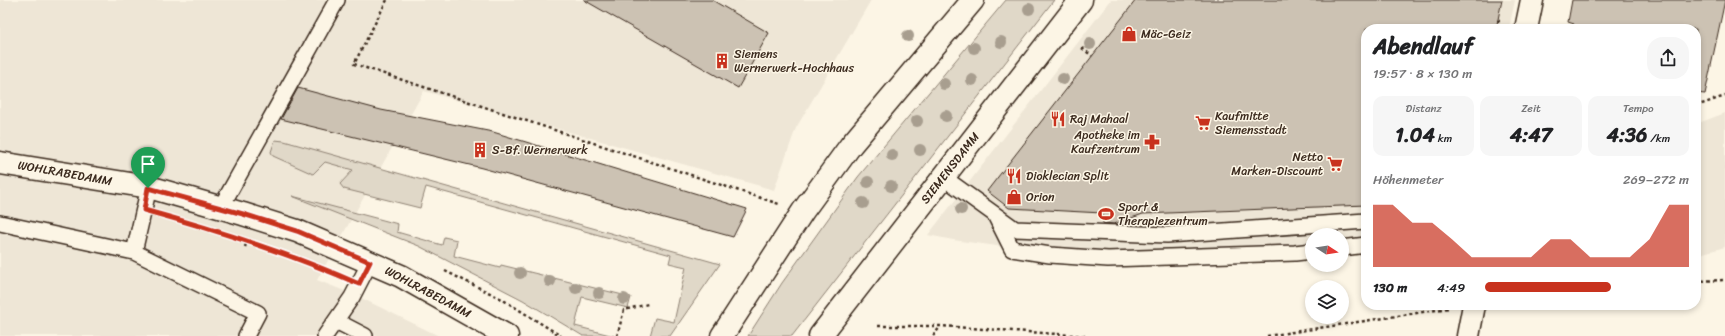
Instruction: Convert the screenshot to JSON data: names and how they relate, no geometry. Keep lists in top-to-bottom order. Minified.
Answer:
{"streets":{"main road":["SIEMENSDAMM","WOHLRABEDAMM"]},"places":{"shop":["Mäc-Geiz","Orion"],"building":["Siemens Wernerwerk-Hochhaus","S-Bf. Wernerwerk"],"restaurant":["Raj Mahaal","Dioklecian Split"],"supermarket":["Kaufmitte Siemensstadt","Netto Marken-Discount"],"pharmacy":["Apotheke im Kaufzentrum"],"sports":["Sport & Therapiezentrum"]},"north":"right","page":{"heading":["Abendlauf","19:57 · 8 × 130 m"],"stats":[["Distanz","1.04 km"],["Zeit","4:47"],["Tempo","4:36 /km"]],"chart":["Höhenmeter","269–272 m"],"list":[{"name":"130 m","note":"4:49"}]}}
